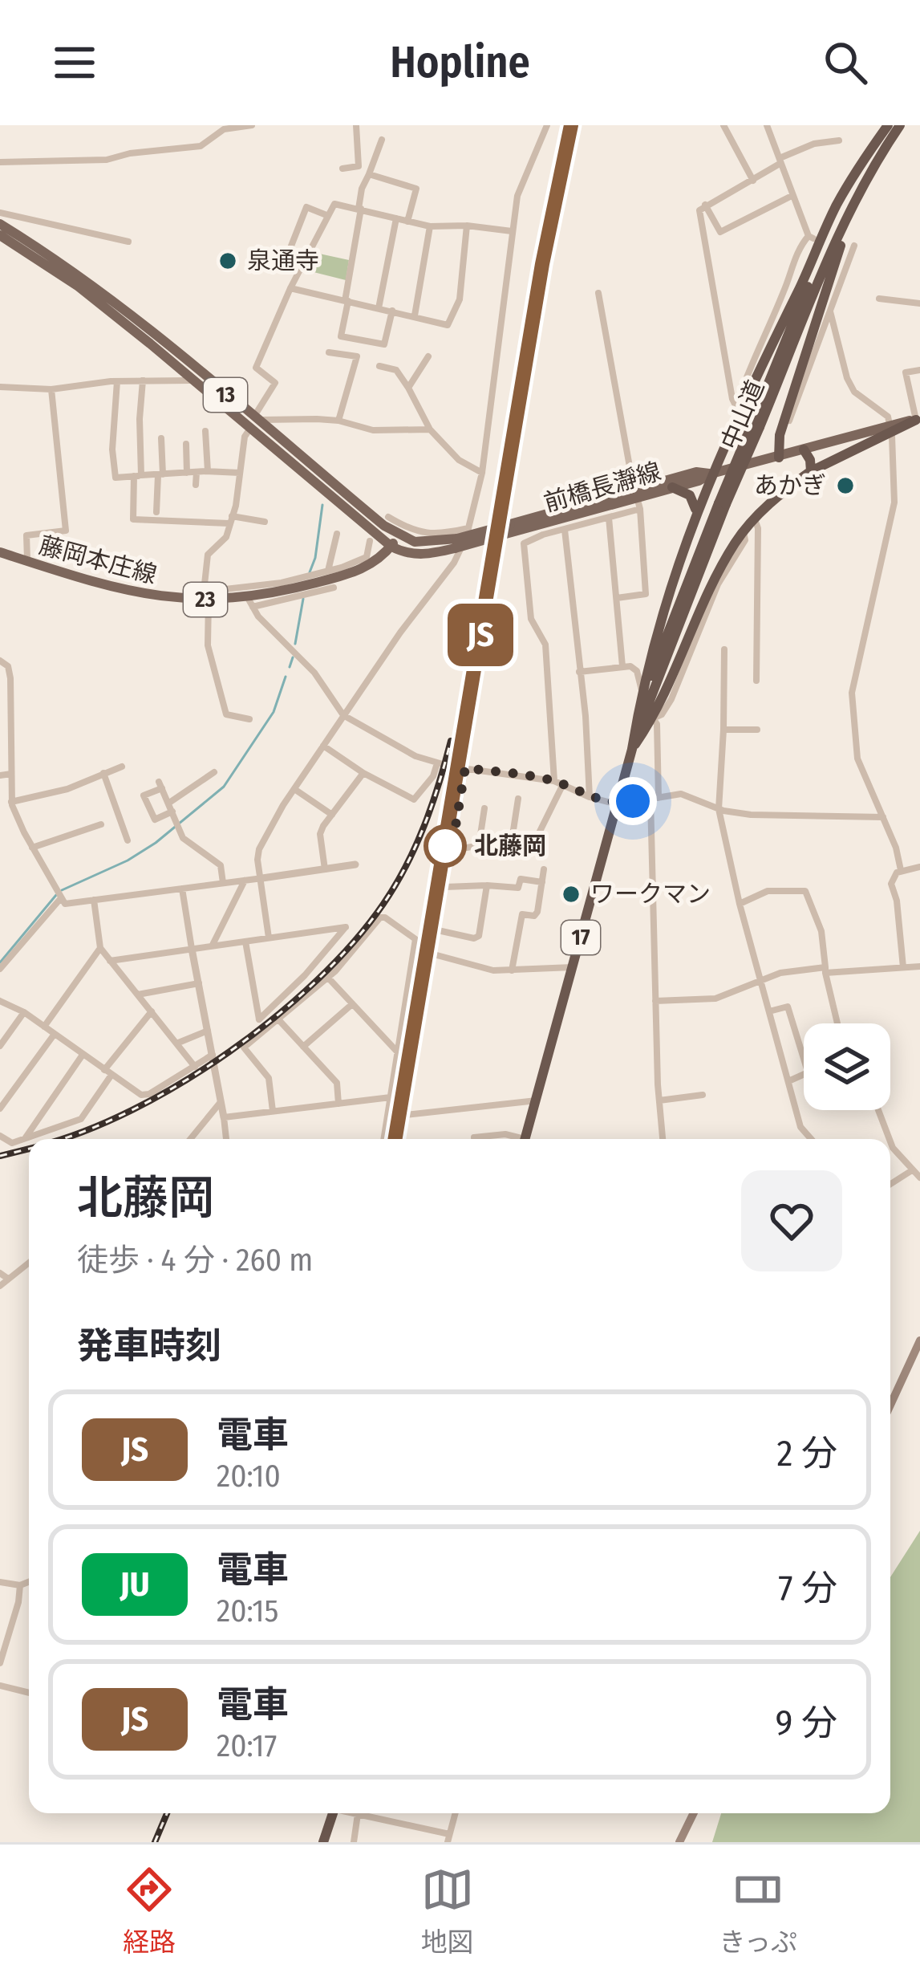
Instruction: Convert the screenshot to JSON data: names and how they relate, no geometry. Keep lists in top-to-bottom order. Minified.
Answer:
{"streets":{"highway":["中山道","17"],"main road":["13","前橋長瀞線","藤岡本庄線","23"]},"crossings":[["13","前橋長瀞線"],["13","藤岡本庄線"],["中山道","17"],["前橋長瀞線","藤岡本庄線"],["前橋長瀞線","17"]],"places":["泉通寺","あかぎ","北藤岡","ワークマン"],"page":{"header":"Hopline","on_map":"JS","heading":[["北藤岡","徒歩 · 4 分 · 260 m"],"発車時刻"],"list":[{"mark":"JS","name":"電車","note":"20:10","value":"2 分"},{"mark":"JU","name":"電車","note":"20:15","value":"7 分"},{"mark":"JS","name":"電車","note":"20:17","value":"9 分"}],"tabs":["経路","地図","きっぷ"]}}
